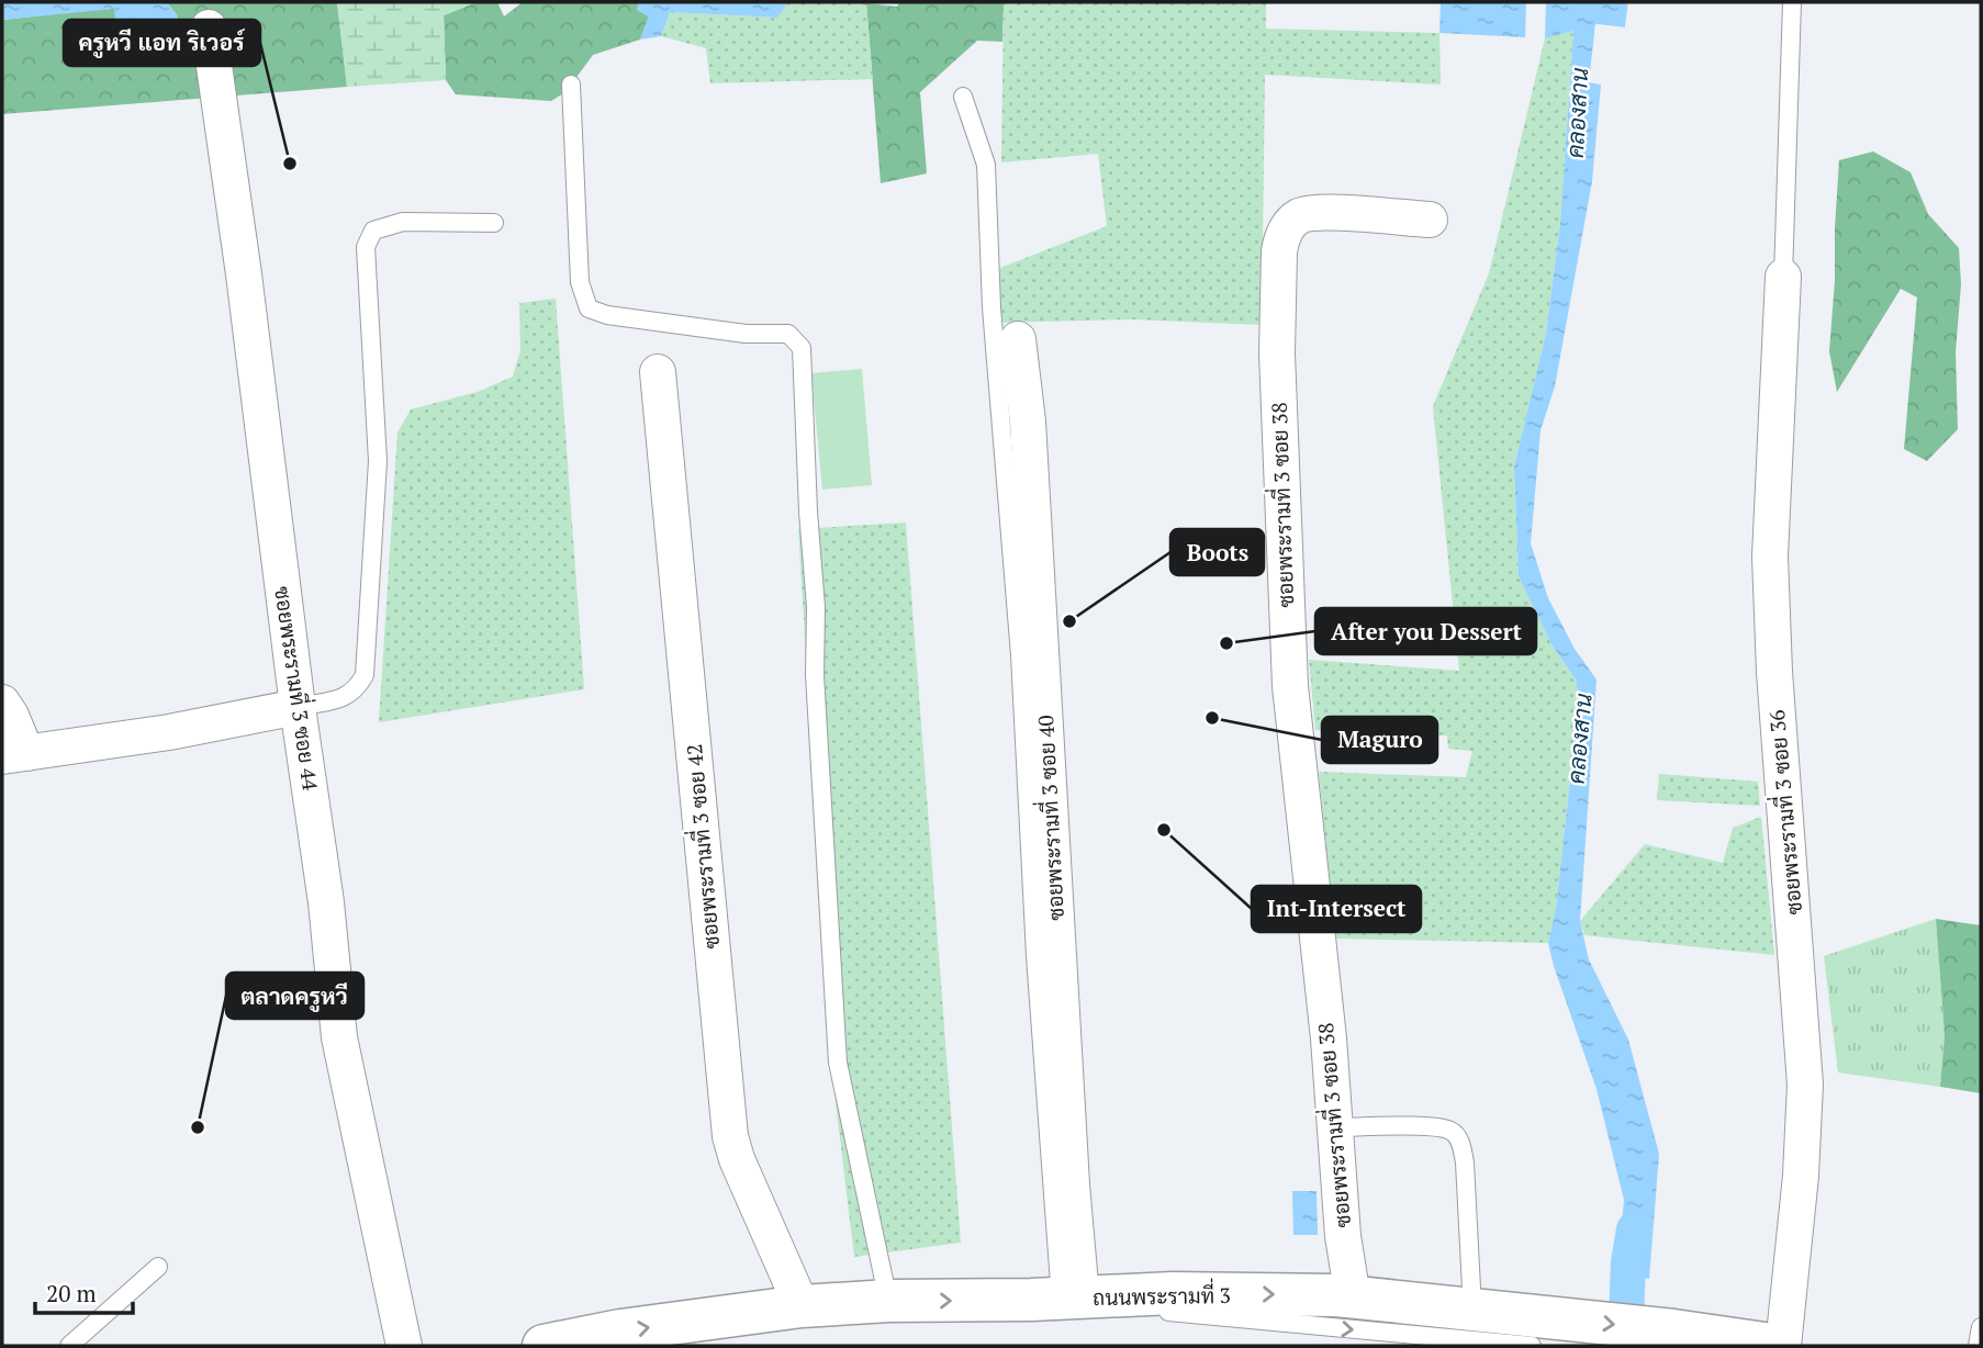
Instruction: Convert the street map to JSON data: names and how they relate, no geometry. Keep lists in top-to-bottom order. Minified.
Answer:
{"streets":{"main road":["ถนนพระรามที่ 3"],"street":["ซอยพระรามที่ 3 ซอย 38","ซอยพระรามที่ 3 ซอย 44","ซอยพระรามที่ 3 ซอย 36","ซอยพระรามที่ 3 ซอย 40","ซอยพระรามที่ 3 ซอย 42"]},"crossings":[["ซอยพระรามที่ 3 ซอย 38","ถนนพระรามที่ 3"],["ซอยพระรามที่ 3 ซอย 36","ถนนพระรามที่ 3"],["ซอยพระรามที่ 3 ซอย 40","ถนนพระรามที่ 3"],["ซอยพระรามที่ 3 ซอย 42","ถนนพระรามที่ 3"]],"one_way":["ถนนพระรามที่ 3"],"water":["คลองสาน"],"places":["ครูหวี แอท ริเวอร์","Boots","After you Dessert","Maguro","Int-Intersect","ตลาดครูหวี"],"scale_bar":"20 m"}
